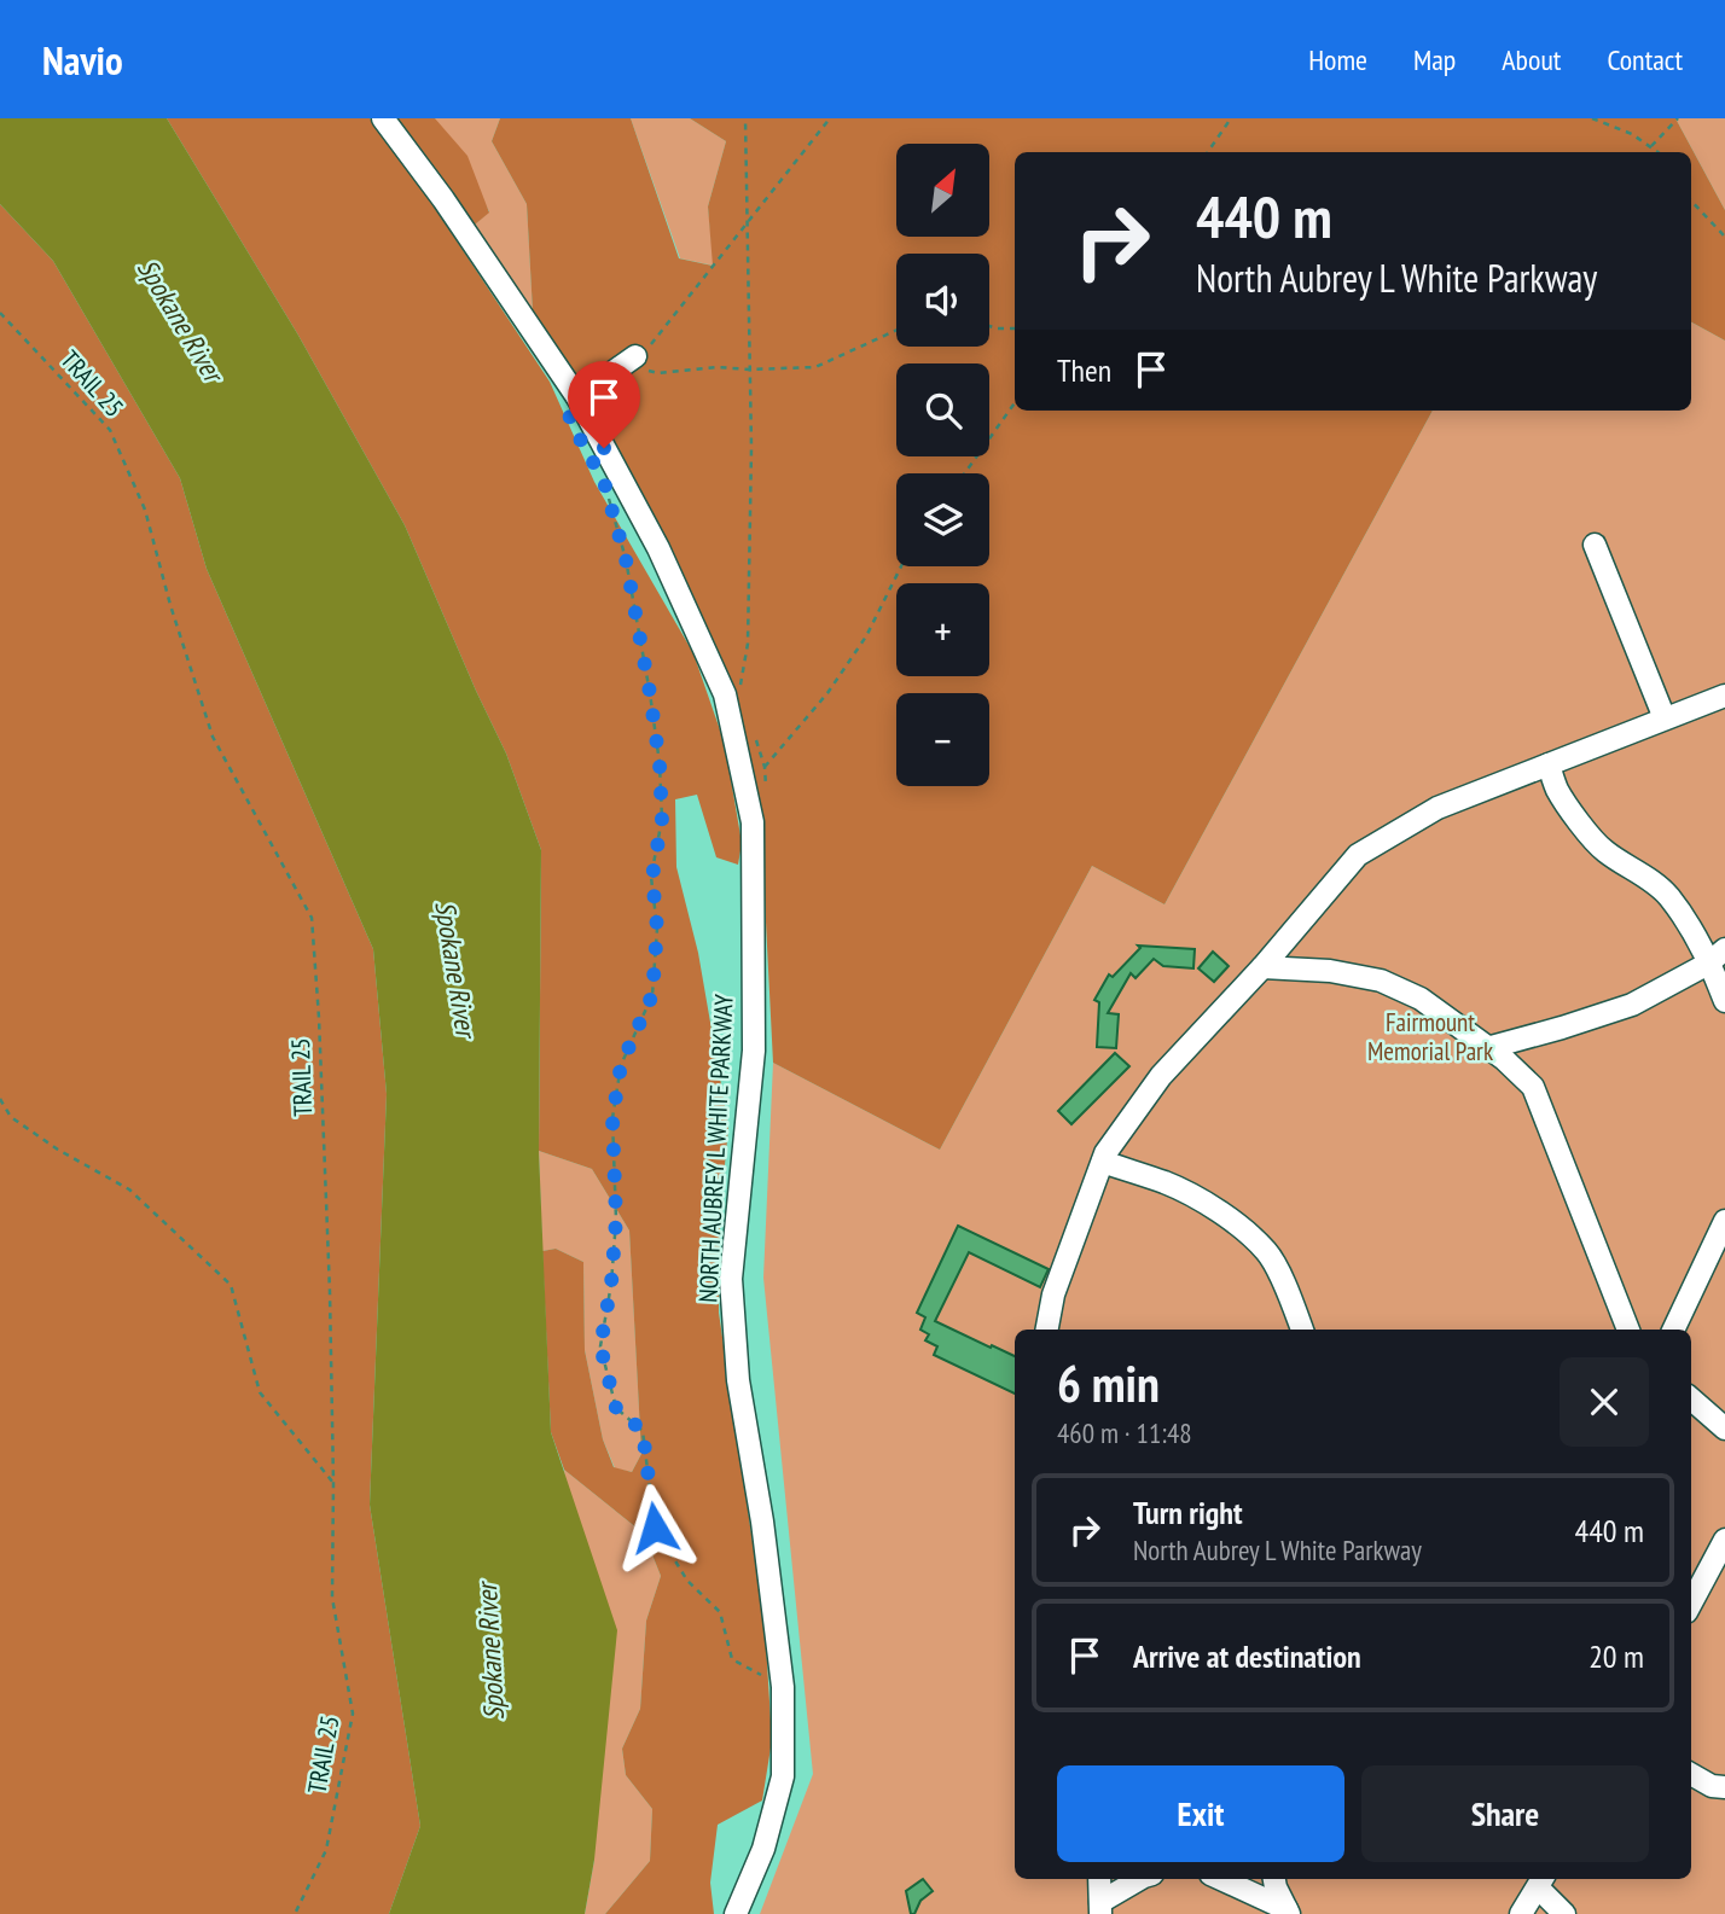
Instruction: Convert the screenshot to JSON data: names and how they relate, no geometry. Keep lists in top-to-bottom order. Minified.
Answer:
{"streets":{"street":["NORTH AUBREY L WHITE PARKWAY"],"path":["TRAIL 25"]},"water":["Spokane River"],"parks":["Fairmount Memorial Park"],"north":"top right","page":{"header":"Navio","nav":["Home","Map","About","Contact"],"map_buttons":["+","−"],"turn":["440 m","North Aubrey L White Parkway"],"then":"Then","heading":["6 min","460 m · 11:48"],"list":[{"name":"Turn right","note":"North Aubrey L White Parkway","value":"440 m"},{"name":"Arrive at destination","value":"20 m"}],"buttons":["Exit","Share"]}}
